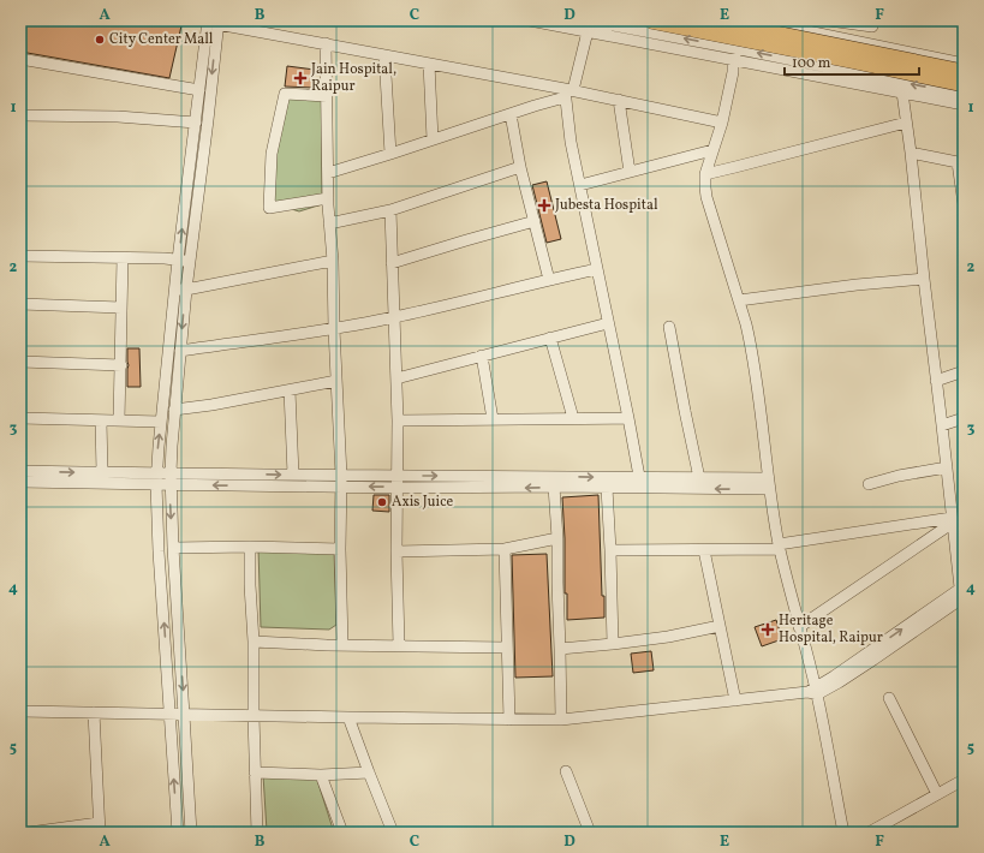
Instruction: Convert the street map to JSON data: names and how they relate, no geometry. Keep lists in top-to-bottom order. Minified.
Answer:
{"places":{"other":["City Center Mall","Axis Juice"],"health":["Jain Hospital, Raipur","Jubesta Hospital","Heritage Hospital, Raipur"]},"scale_bar":"100 m","grid":{"columns":["A","B","C","D","E","F"],"rows":["1","2","3","4","5"]}}
